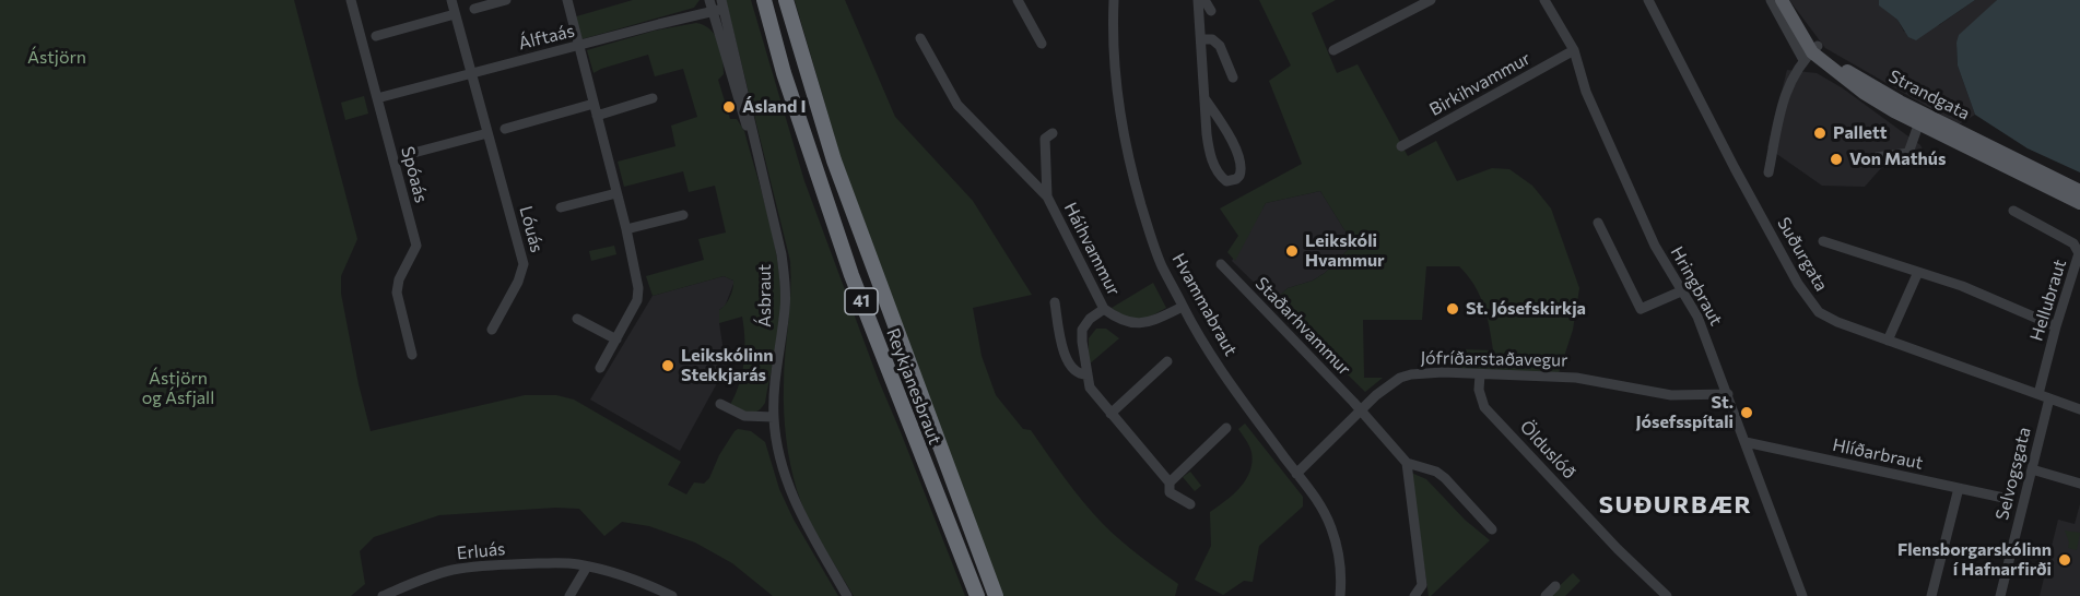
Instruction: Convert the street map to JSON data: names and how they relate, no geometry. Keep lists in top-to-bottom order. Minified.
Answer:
{"streets":{"highway":["41","Reykjanesbraut"],"main road":["Strandgata"],"street":["Álftaás","Birkihvammur","Spóaás","Lóuás","Háihvammur","Suðurgata","Hringbraut","Ásbraut","Hellubraut","Hvammabraut","Staðarhvammur","Jófríðarstaðavegur","Ölduslóð","Hlíðarbraut","Selvogsgata","Erluás"]},"crossings":[["Álftaás","Spóaás"],["Álftaás","Lóuás"],["Álftaás","Ásbraut"],["Birkihvammur","Hringbraut"],["Háihvammur","Hvammabraut"],["Suðurgata","Hellubraut"],["Suðurgata","Selvogsgata"],["Hringbraut","Jófríðarstaðavegur"],["Hringbraut","Hlíðarbraut"],["Hellubraut","Selvogsgata"],["Hvammabraut","Jófríðarstaðavegur"],["Staðarhvammur","Jófríðarstaðavegur"],["Jófríðarstaðavegur","Ölduslóð"]],"districts":["SUÐURBÆR"],"parks":["Ástjörn","Ástjörn og Ásfjall"],"places":["Ásland I","Pallett","Von Mathús","Leikskóli Hvammur","St. Jósefskirkja","Leikskólinn Stekkjarás","St. Jósefsspítali","Flensborgarskólinn í Hafnarfirði"]}
